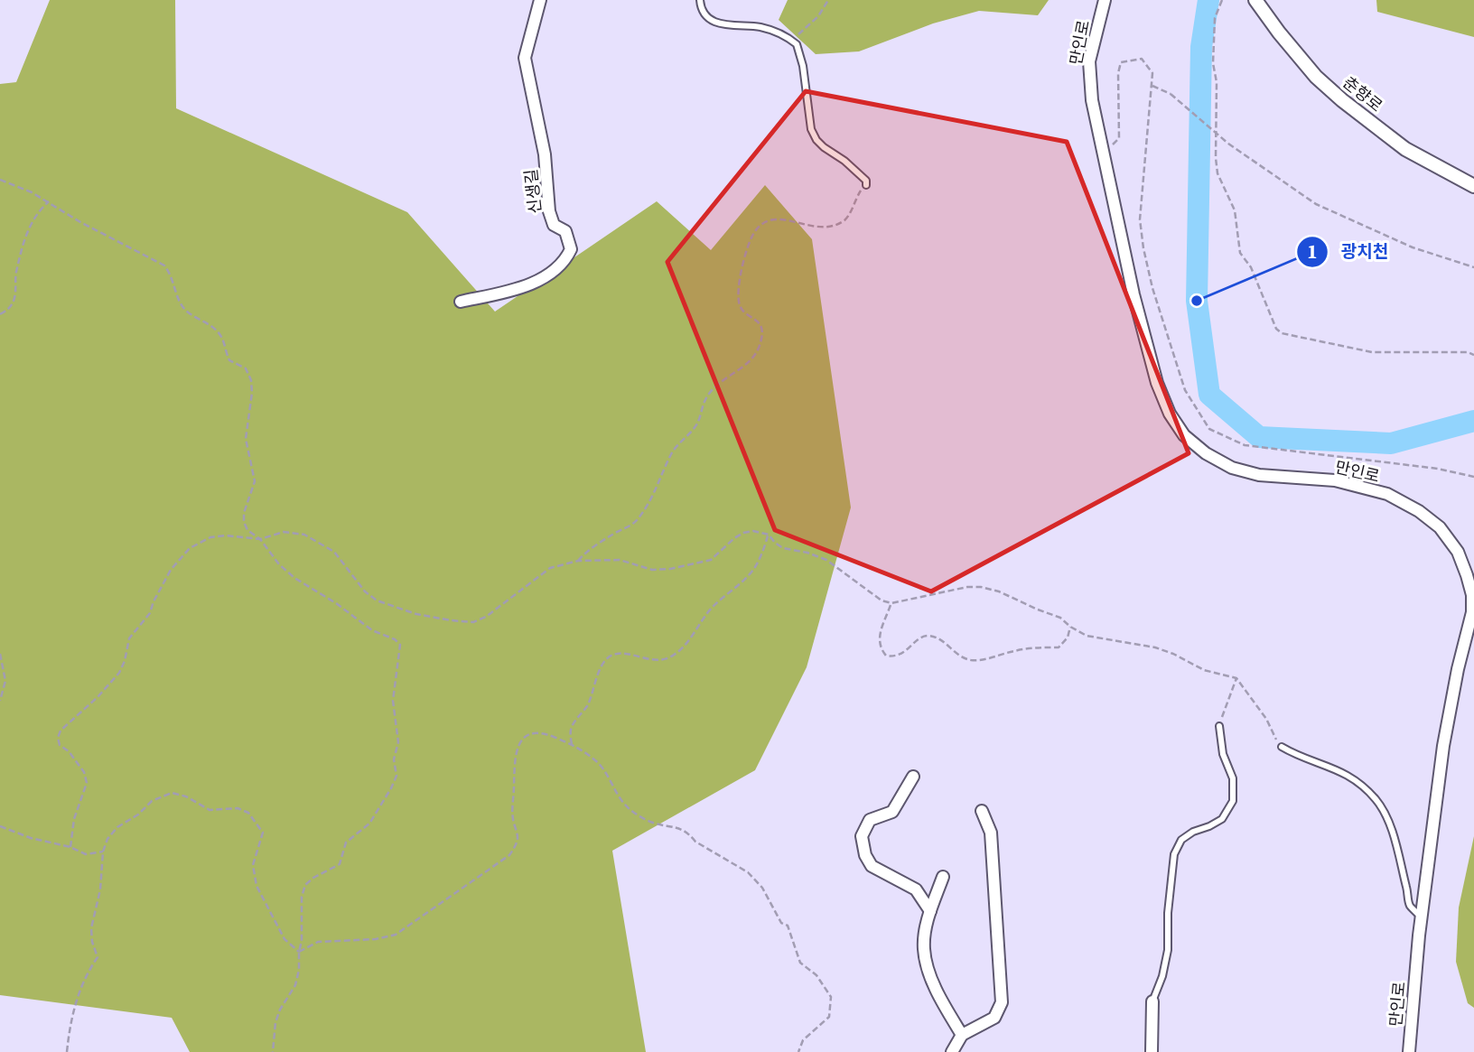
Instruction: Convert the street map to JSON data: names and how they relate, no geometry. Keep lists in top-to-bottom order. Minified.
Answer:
{"streets":{"street":["만인로","춘향로","신생길"]},"places":["광치천"]}
